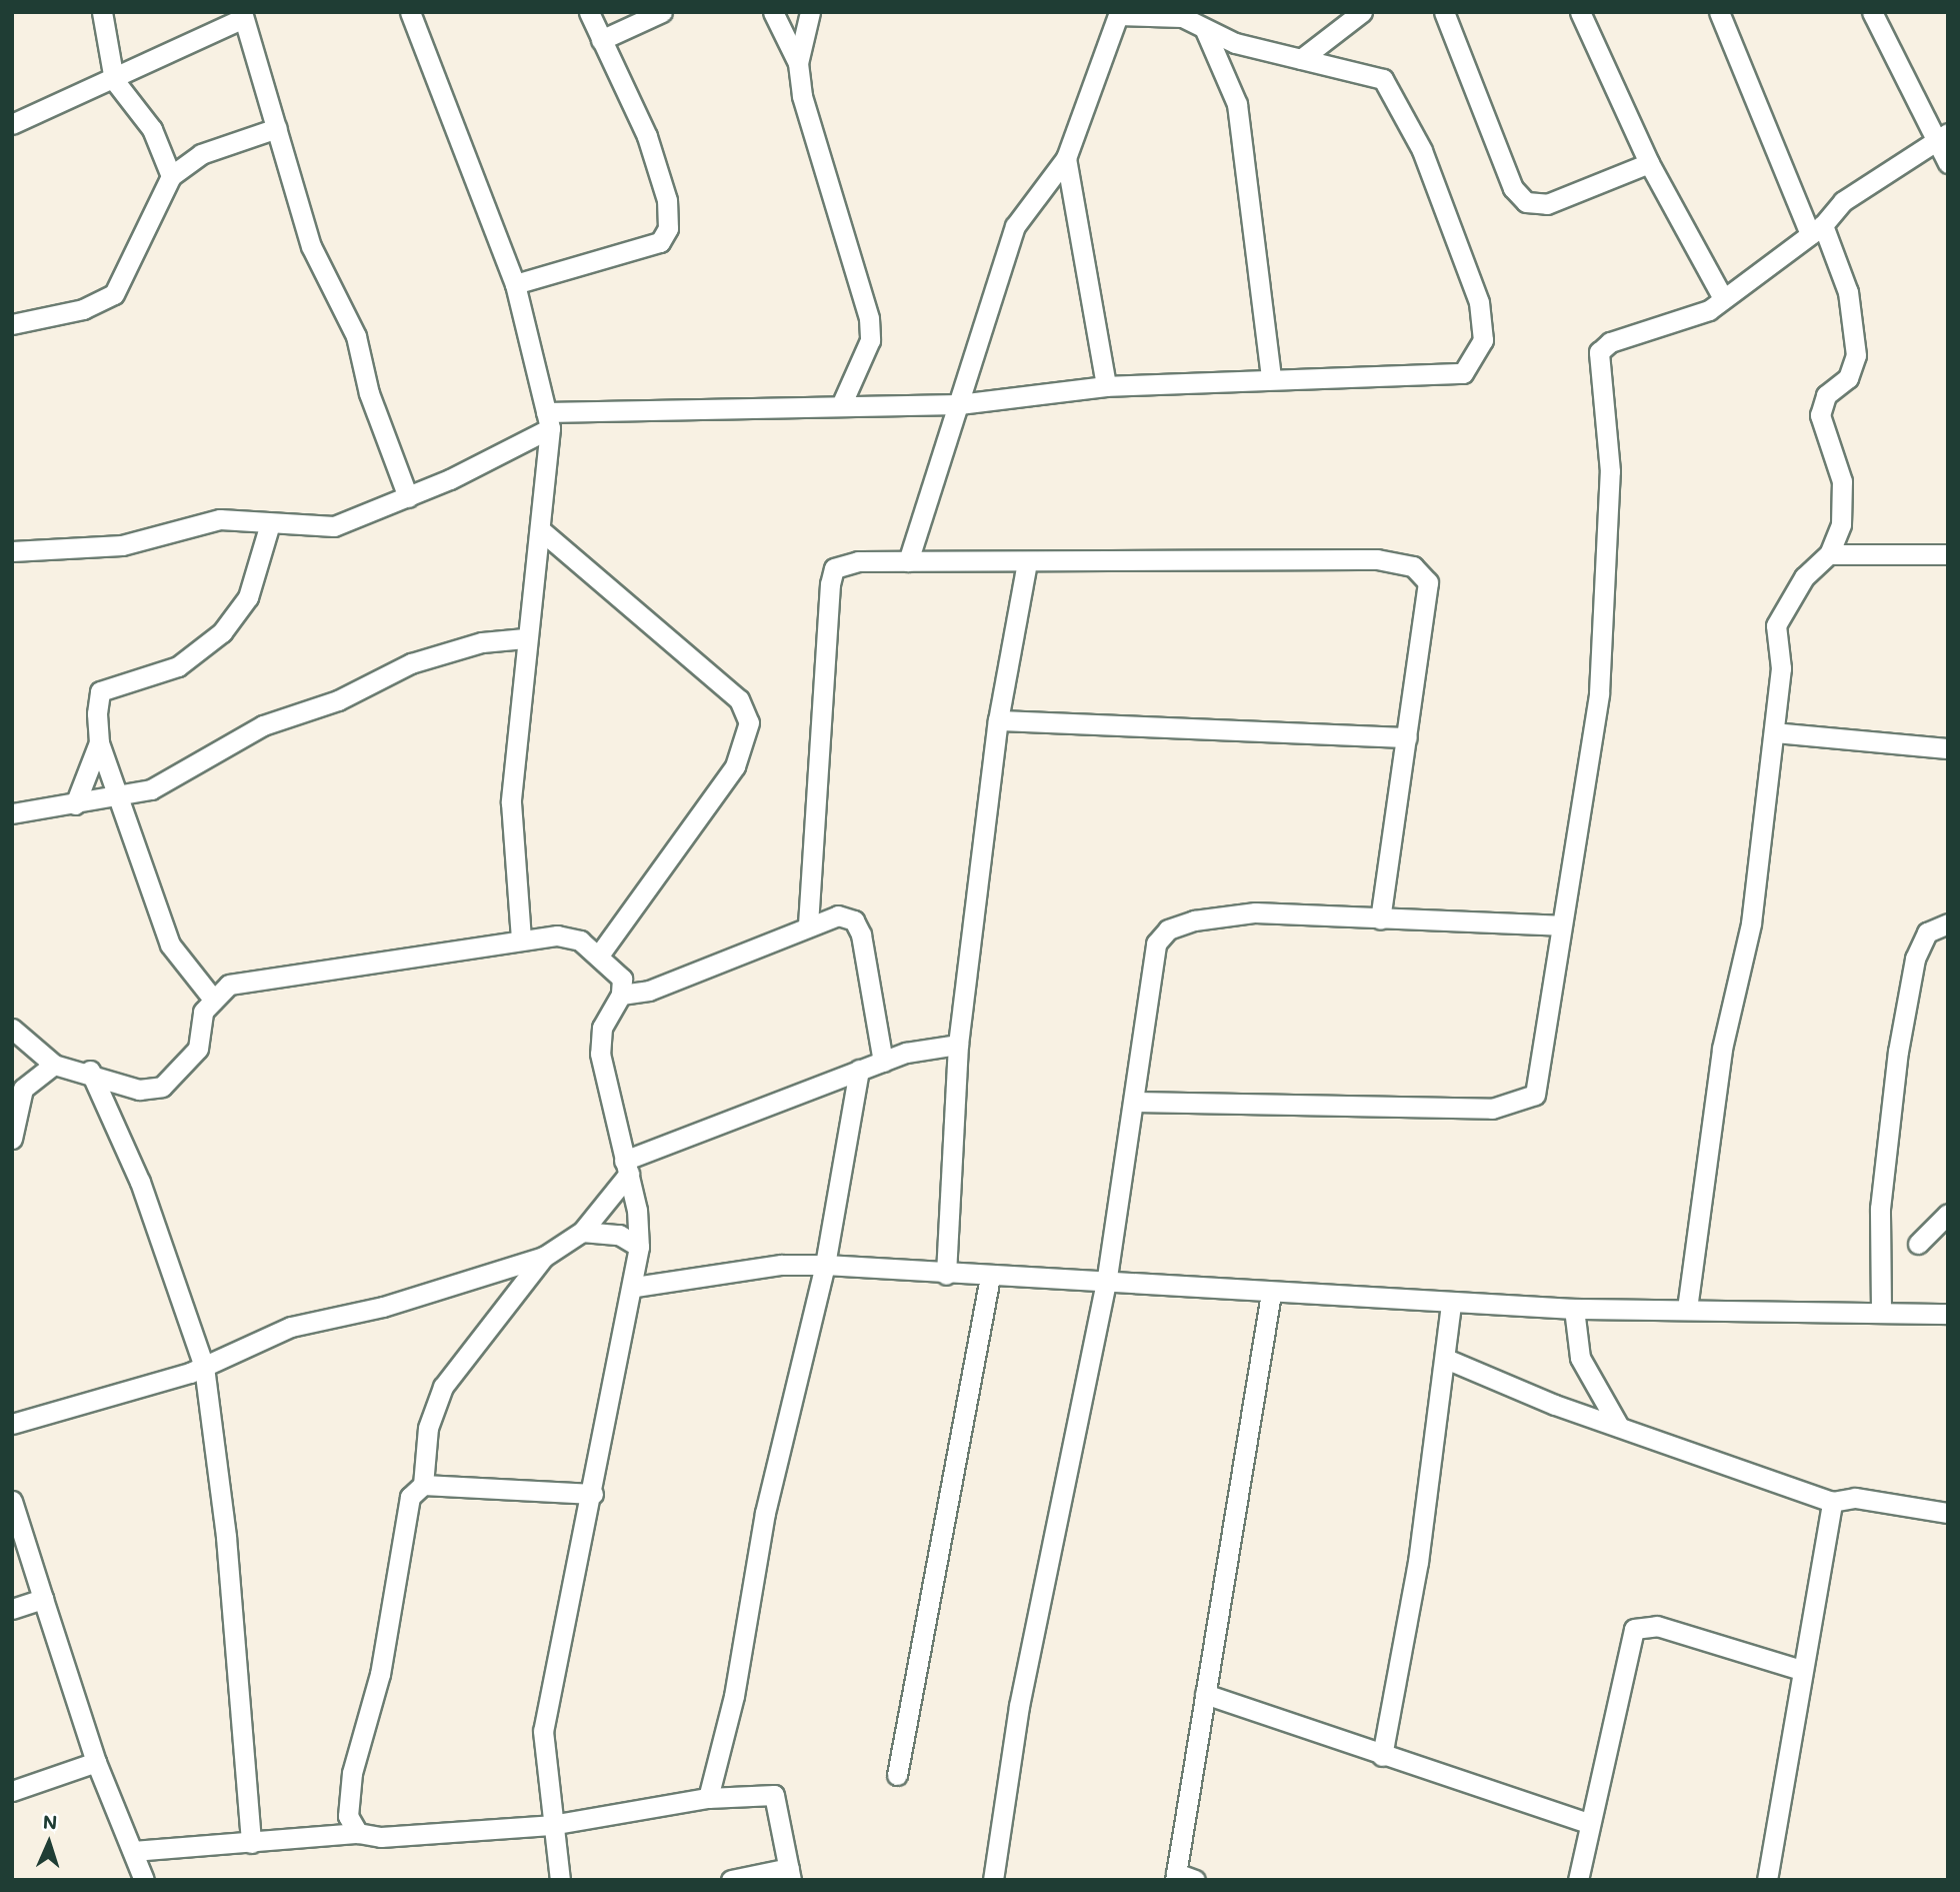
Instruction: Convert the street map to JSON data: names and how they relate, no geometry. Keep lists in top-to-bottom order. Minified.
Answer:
{"north":"top"}
